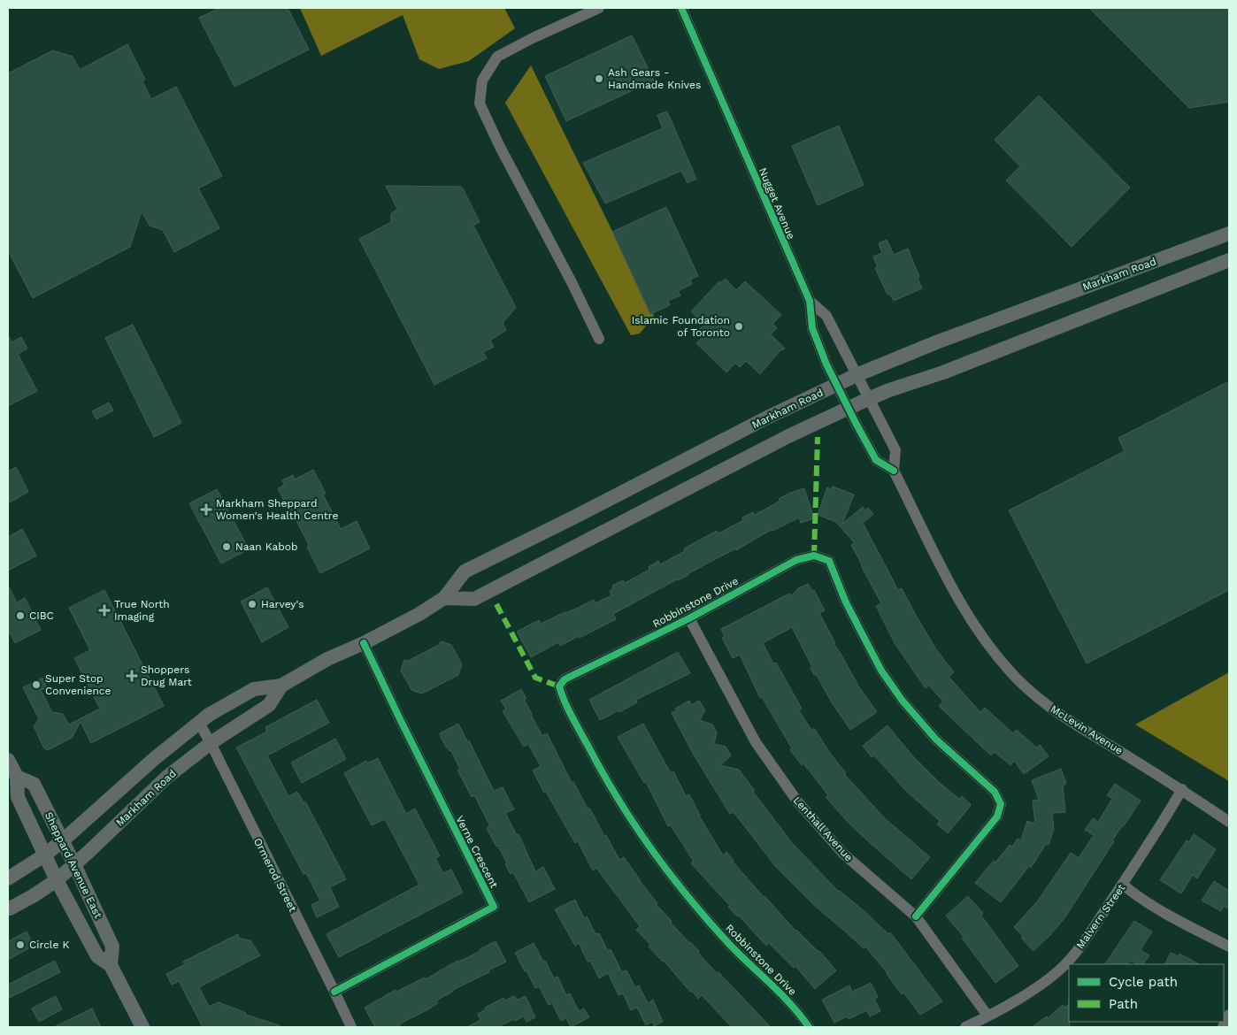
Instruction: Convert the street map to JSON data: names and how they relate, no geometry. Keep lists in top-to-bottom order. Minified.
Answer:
{"streets":{"main road":["Markham Road","Sheppard Avenue East"],"street":["Nugget Avenue","Robbinstone Drive","McLevin Avenue","Lenthall Avenue","Verne Crescent","Ormerod Street","Malvern Street"]},"crossings":[["Nugget Avenue","Markham Road"],["Nugget Avenue","McLevin Avenue"],["Markham Road","Verne Crescent"],["Markham Road","Sheppard Avenue East"],["Markham Road","Ormerod Street"],["Robbinstone Drive","Lenthall Avenue"],["McLevin Avenue","Malvern Street"],["Lenthall Avenue","Malvern Street"],["Verne Crescent","Ormerod Street"]],"places":{"other":["Ash Gears - Handmade Knives","Islamic Foundation of Toronto","Naan Kabob","Harvey's","CIBC","Super Stop Convenience","Circle K"],"health":["Markham Sheppard Women's Health Centre","True North Imaging","Shoppers Drug Mart"]},"legend":["Cycle path","Path"]}
